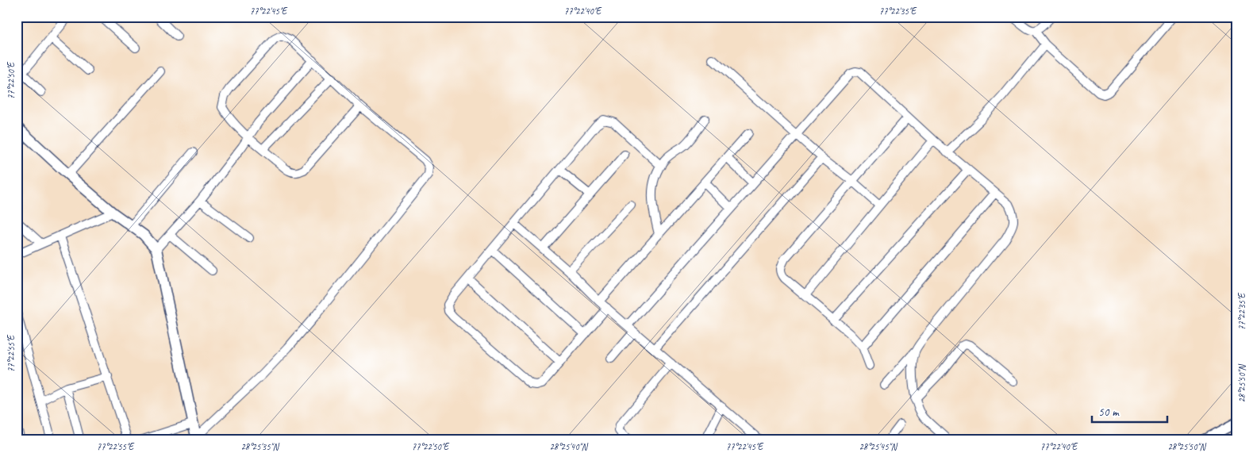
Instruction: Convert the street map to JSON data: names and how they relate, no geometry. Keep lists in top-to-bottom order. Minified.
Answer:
{"scale_bar":"50 m","coordinates":["77°22'45\"E","77°22'40\"E","77°22'35\"E","77°22'50\"E","77°22'55\"E","28°25'50\"N","28°25'35\"N","28°25'40\"N","28°25'45\"N"]}
